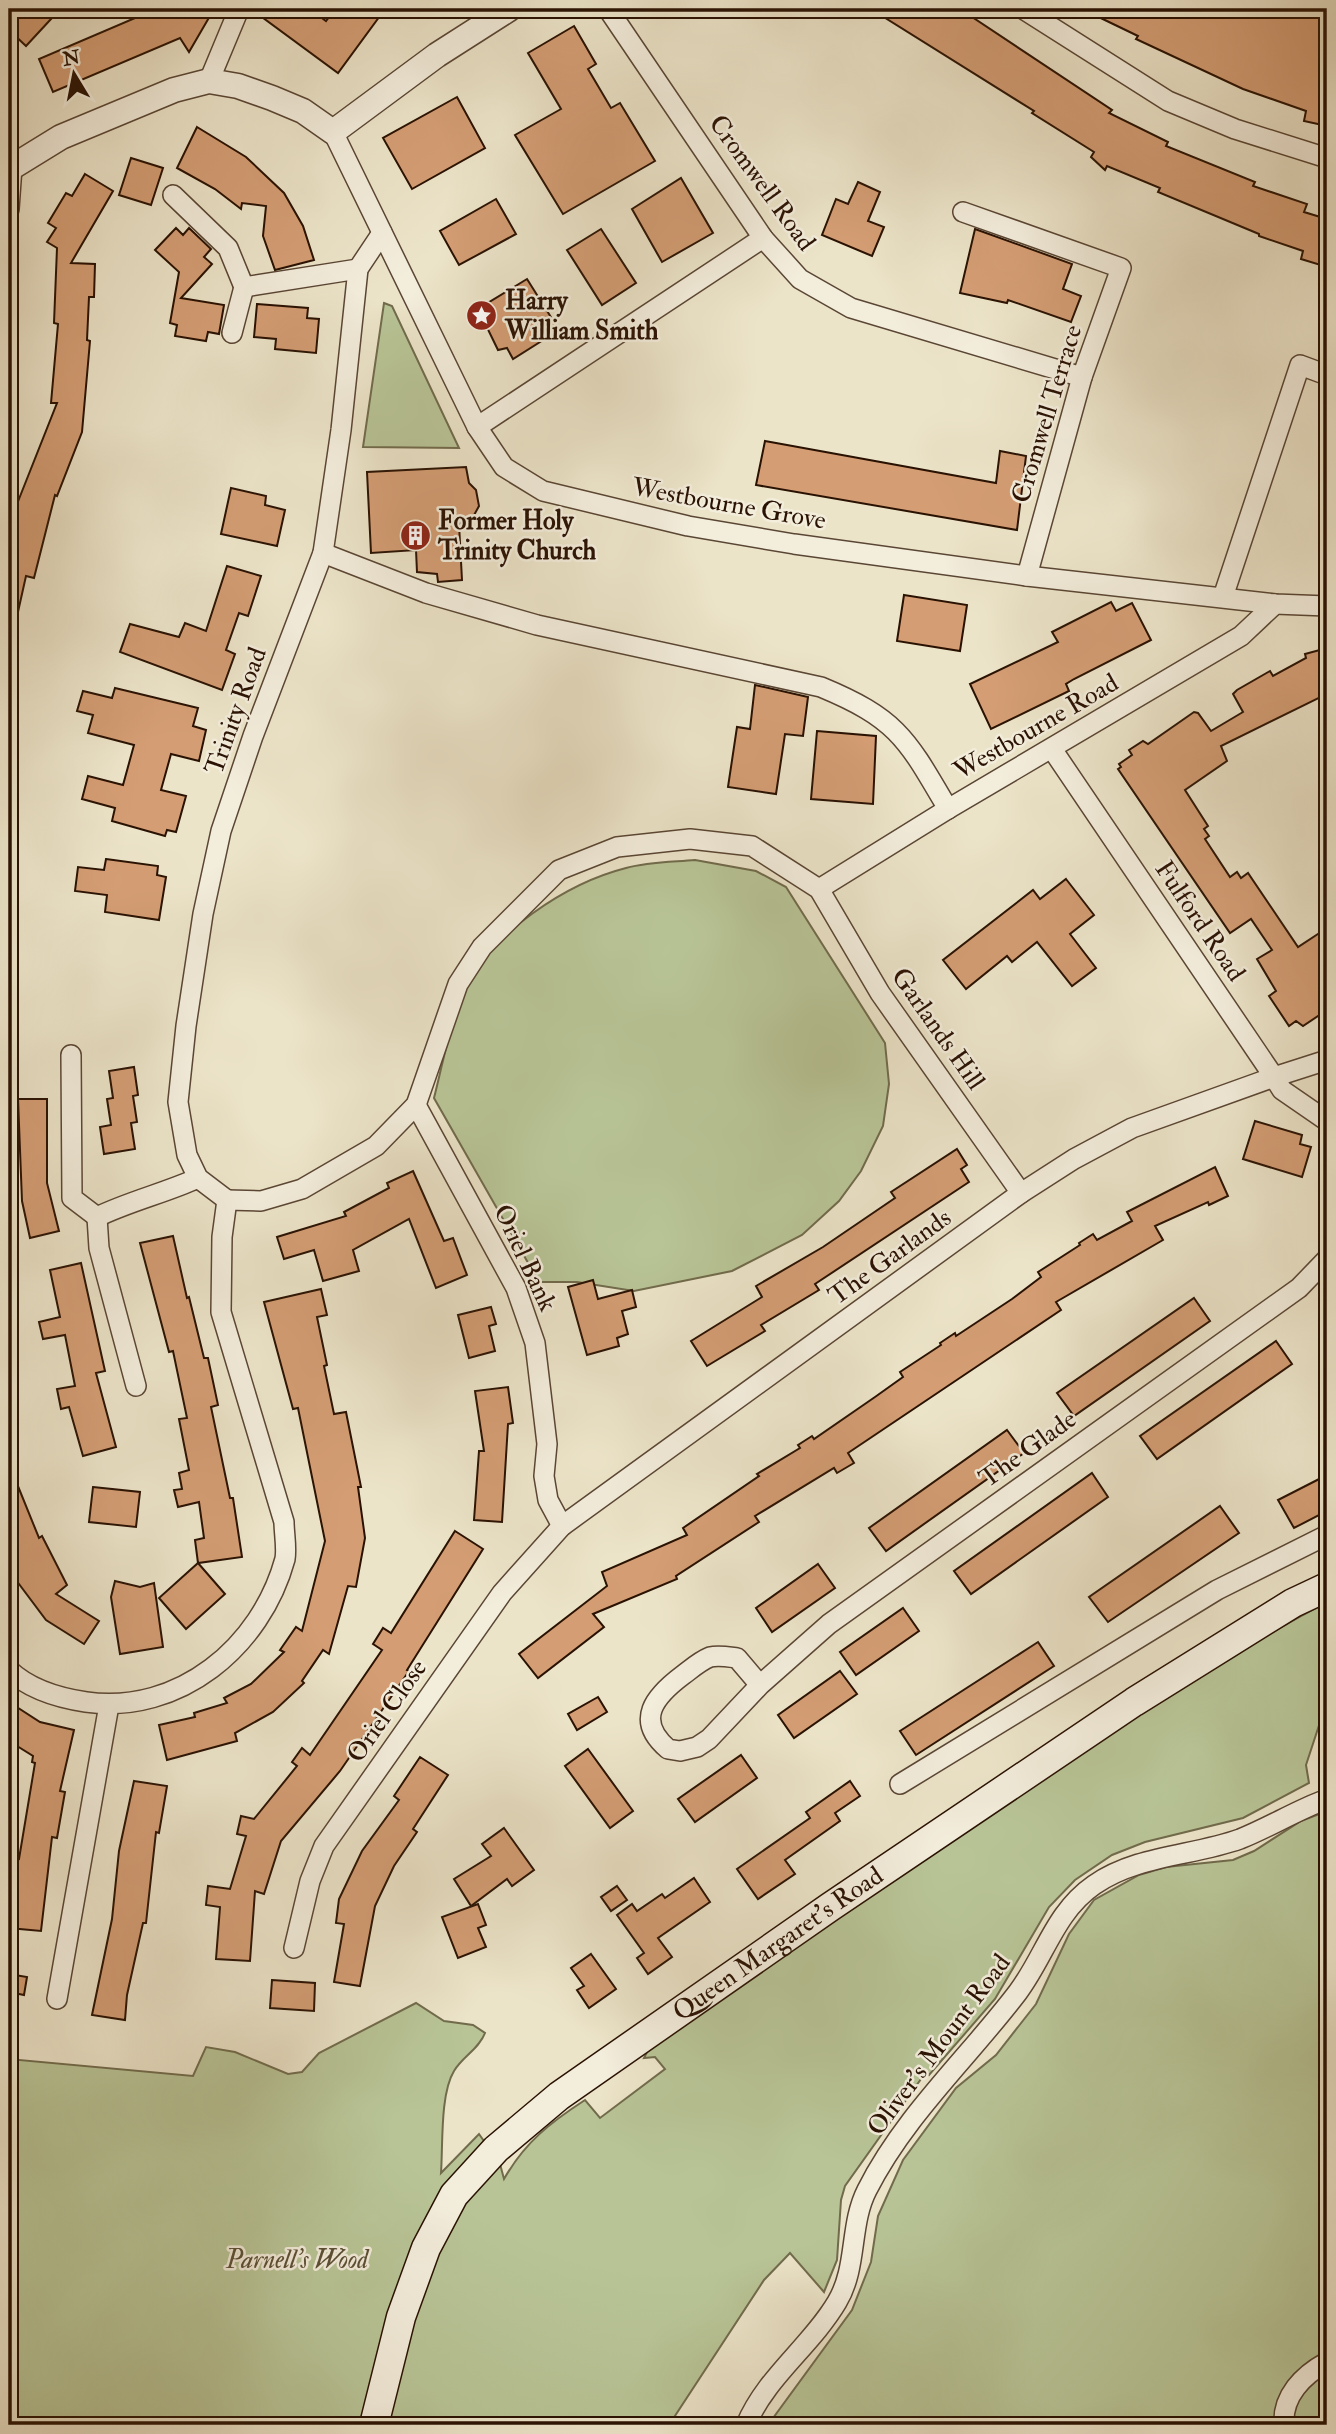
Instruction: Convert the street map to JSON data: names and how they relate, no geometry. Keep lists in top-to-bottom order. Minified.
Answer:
{"streets":{"main road":["Queen Margaret's Road"],"street":["Cromwell Road","Cromwell Terrace","Westbourne Grove","Trinity Road","Westbourne Road","Fulford Road","Garlands Hill","The Garlands","Oriel Bank","The Glade","Oriel Close","Oliver's Mount Road"]},"crossings":[["Cromwell Road","Cromwell Terrace"],["Cromwell Terrace","Westbourne Grove"],["Westbourne Grove","Trinity Road"],["Westbourne Grove","Westbourne Road"],["Westbourne Road","Fulford Road"],["Westbourne Road","Garlands Hill"],["Fulford Road","The Garlands"],["Garlands Hill","The Garlands"],["The Garlands","Oriel Bank"],["The Garlands","Oriel Close"],["Oriel Bank","Oriel Close"]],"parks":["Parnell's Wood"],"places":{"place":["Harry William Smith"],"building":["Former Holy Trinity Church"]},"north":"top"}
